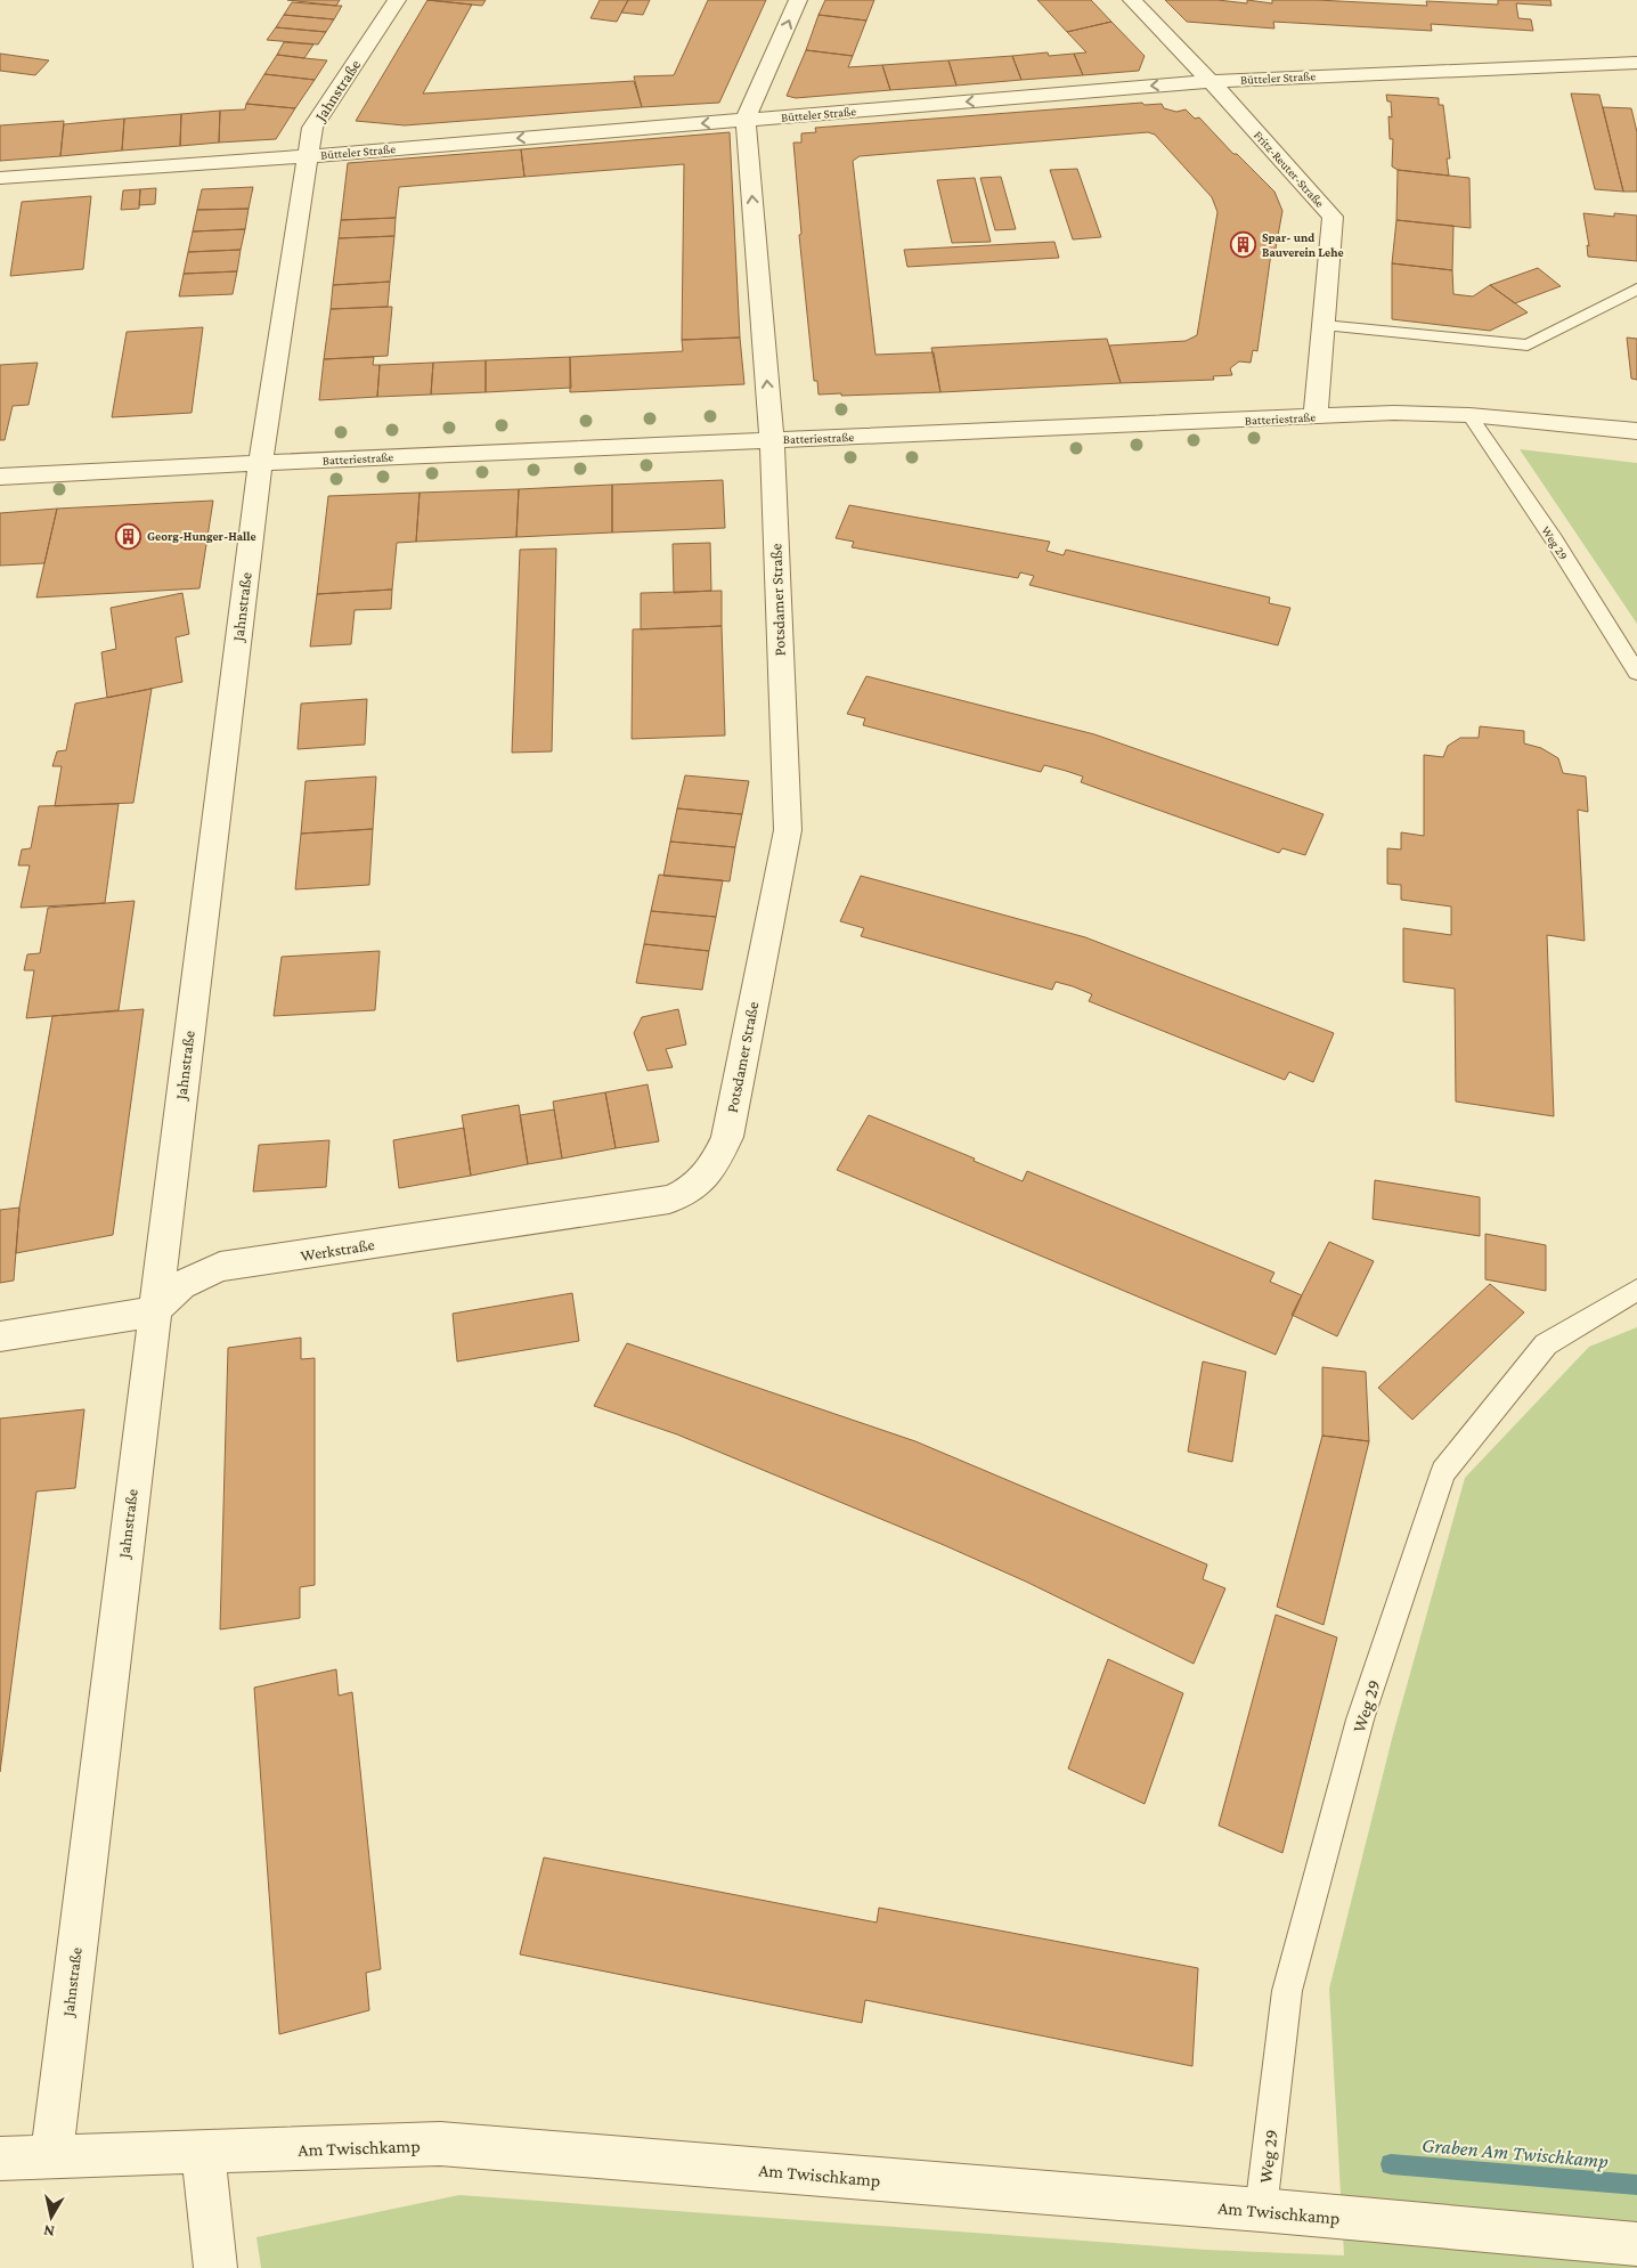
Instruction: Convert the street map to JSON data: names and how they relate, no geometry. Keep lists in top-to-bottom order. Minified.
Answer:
{"streets":{"street":["Bütteler Straße","Jahnstraße","Fritz-Reuter-Straße","Batteriestraße","Potsdamer Straße","Werkstraße","Am Twischkamp"],"lane":["Weg 29"]},"crossings":[["Bütteler Straße","Jahnstraße"],["Bütteler Straße","Fritz-Reuter-Straße"],["Bütteler Straße","Potsdamer Straße"],["Jahnstraße","Batteriestraße"],["Jahnstraße","Werkstraße"],["Jahnstraße","Am Twischkamp"],["Fritz-Reuter-Straße","Batteriestraße"],["Batteriestraße","Weg 29"],["Batteriestraße","Potsdamer Straße"],["Weg 29","Am Twischkamp"],["Potsdamer Straße","Werkstraße"]],"one_way":["Bütteler Straße","Potsdamer Straße"],"water":["Graben Am Twischkamp"],"places":{"building":["Spar- und Bauverein Lehe","Georg-Hunger-Halle"]},"north":"bottom"}
